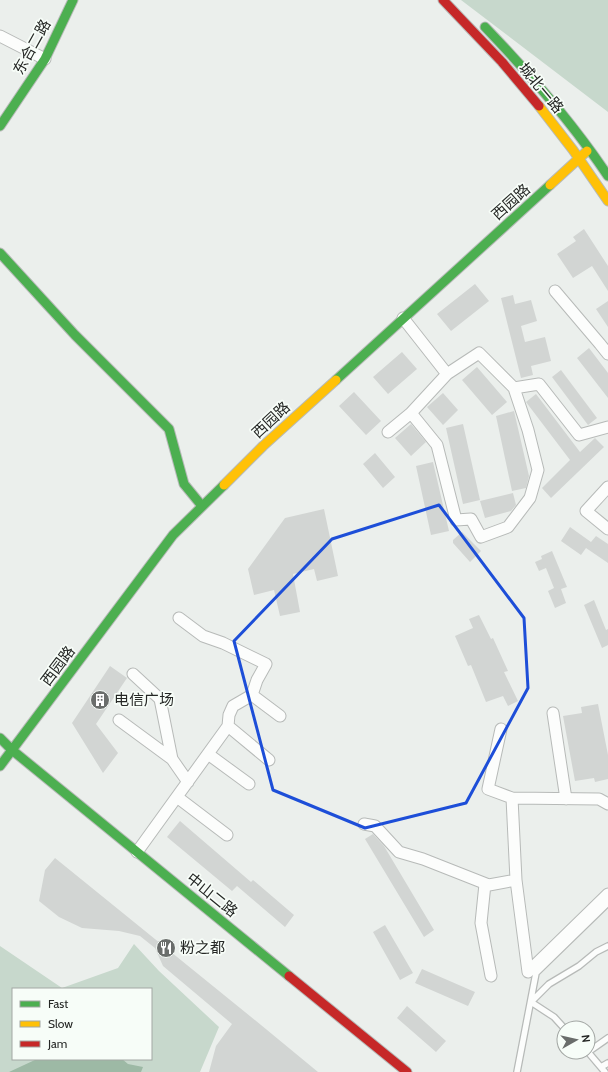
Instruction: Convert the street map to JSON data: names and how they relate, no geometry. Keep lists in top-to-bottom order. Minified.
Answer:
{"streets":{"street":["东合二路","城北一路","西园路","中山二路"]},"crossings":[["城北一路","西园路"],["西园路","中山二路"]],"places":{"building":["电信广场"],"restaurant":["粉之都"]},"legend":["Fast","Slow","Jam"],"north":"right"}
